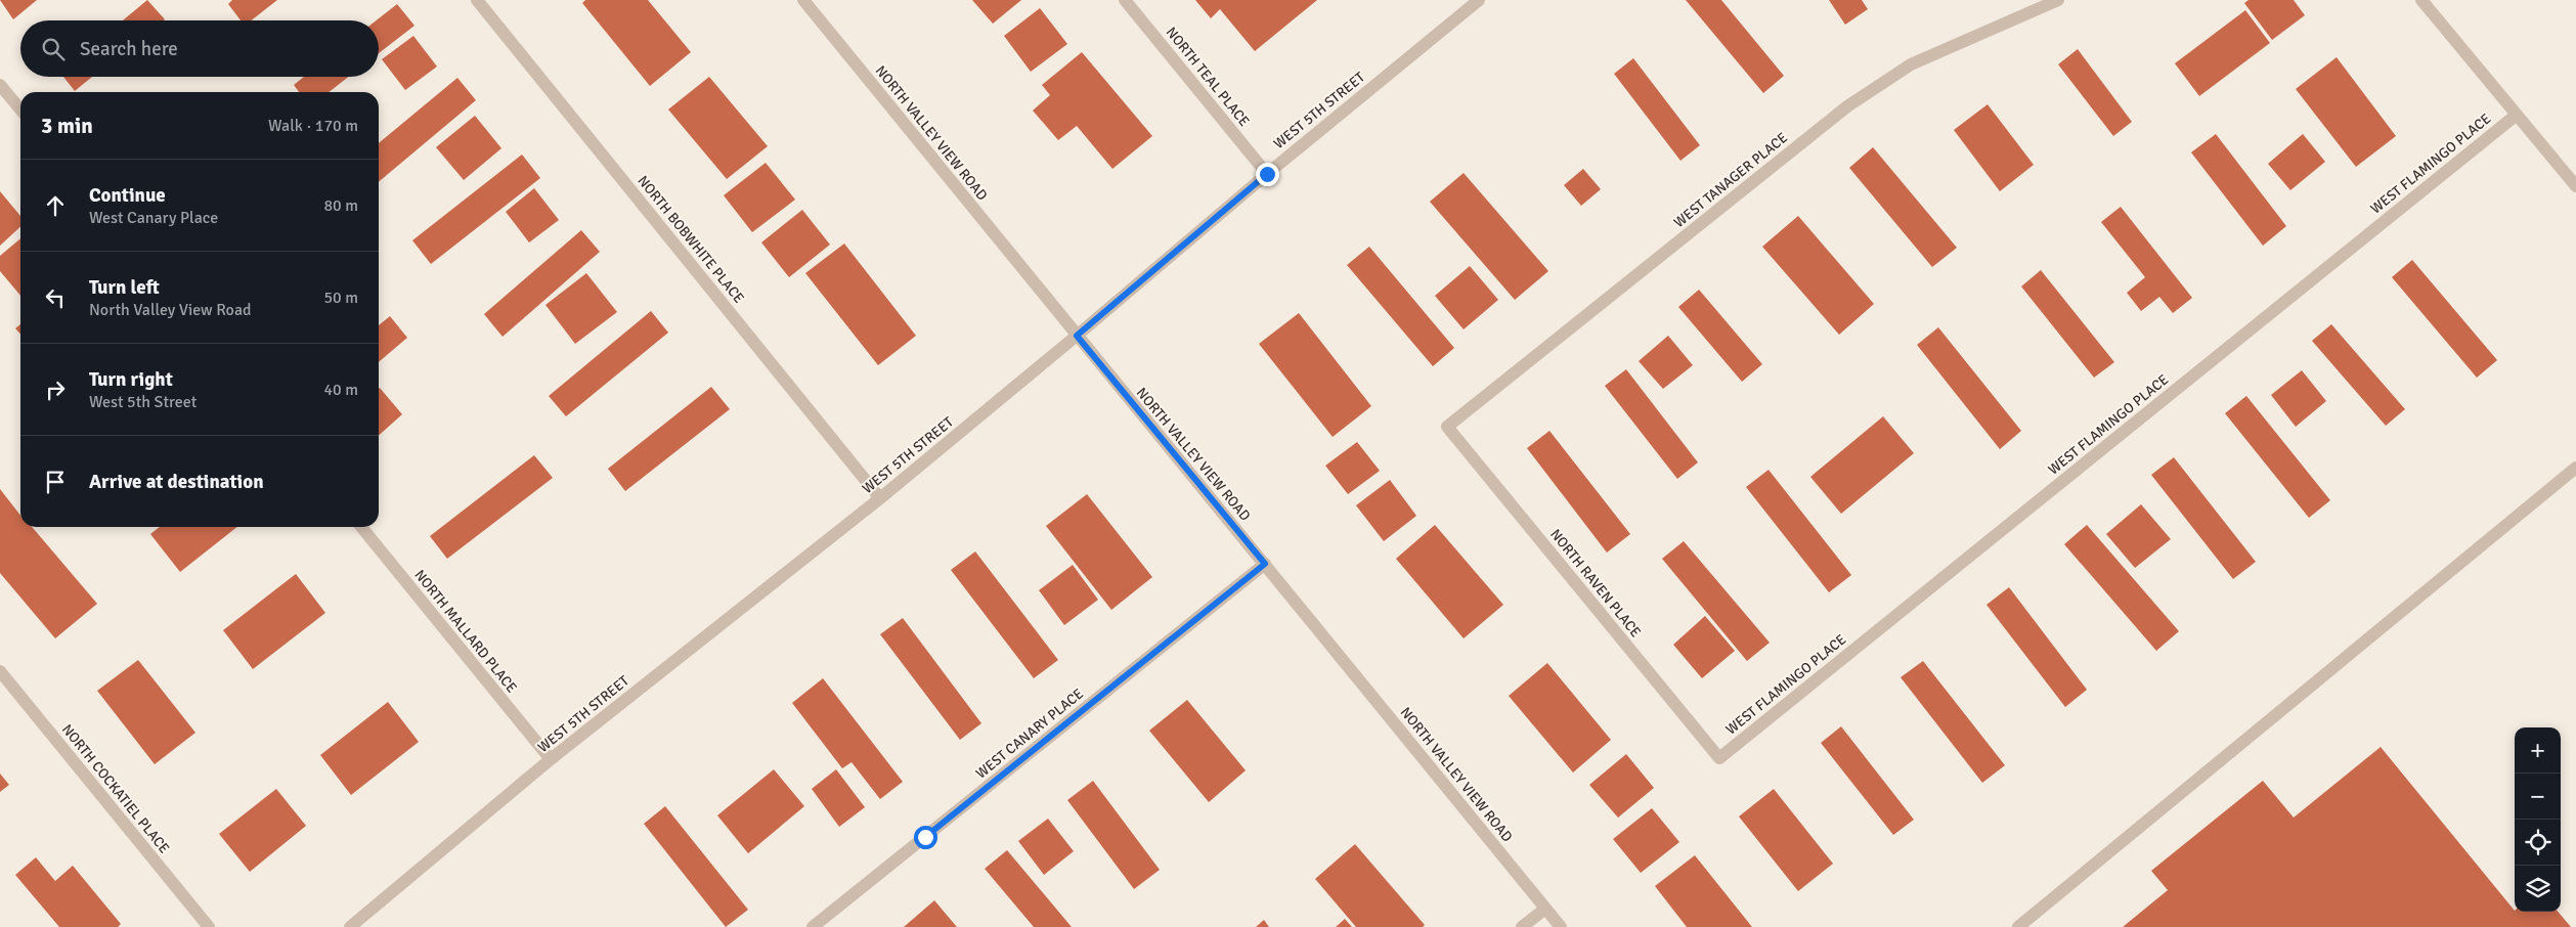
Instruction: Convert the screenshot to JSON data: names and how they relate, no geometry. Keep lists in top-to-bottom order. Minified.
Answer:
{"streets":{"street":["NORTH TEAL PLACE","WEST 5TH STREET","NORTH VALLEY VIEW ROAD","WEST FLAMINGO PLACE","WEST TANAGER PLACE","NORTH BOBWHITE PLACE","NORTH RAVEN PLACE","NORTH MALLARD PLACE","WEST CANARY PLACE","NORTH COCKATIEL PLACE"]},"crossings":[["NORTH TEAL PLACE","WEST 5TH STREET"],["WEST 5TH STREET","NORTH VALLEY VIEW ROAD"],["WEST 5TH STREET","NORTH BOBWHITE PLACE"],["WEST 5TH STREET","NORTH MALLARD PLACE"],["NORTH VALLEY VIEW ROAD","WEST CANARY PLACE"],["WEST FLAMINGO PLACE","NORTH RAVEN PLACE"],["WEST TANAGER PLACE","NORTH RAVEN PLACE"]],"page":{"search":"Search here","heading":["3 min","Walk · 170 m"],"list":[["Continue","West Canary Place","80 m"],["Turn left","North Valley View Road","50 m"],["Turn right","West 5th Street","40 m"],"Arrive at destination"],"map_buttons":["+","−"]}}
